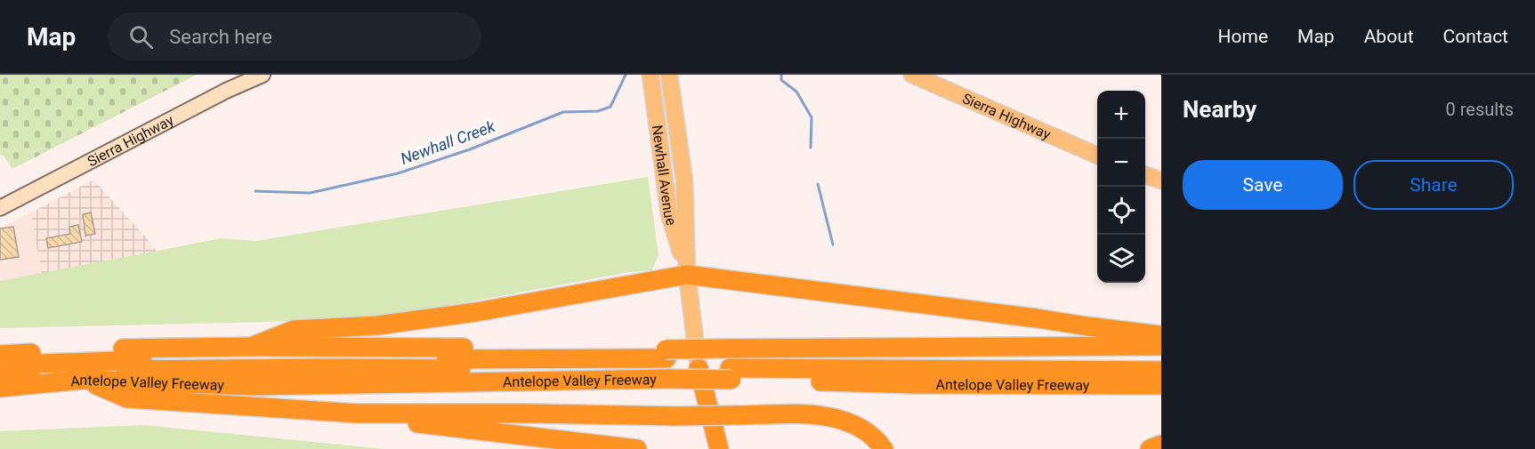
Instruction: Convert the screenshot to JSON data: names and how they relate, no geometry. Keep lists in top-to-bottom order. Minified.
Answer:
{"streets":{"highway":["Antelope Valley Freeway"],"main road":["Sierra Highway","Newhall Avenue"]},"water":["Newhall Creek"],"page":{"header":"Map","search":"Search here","nav":["Home","Map","About","Contact"],"heading":["Nearby","0 results"],"map_buttons":["+","−"],"buttons":["Save","Share"]}}
